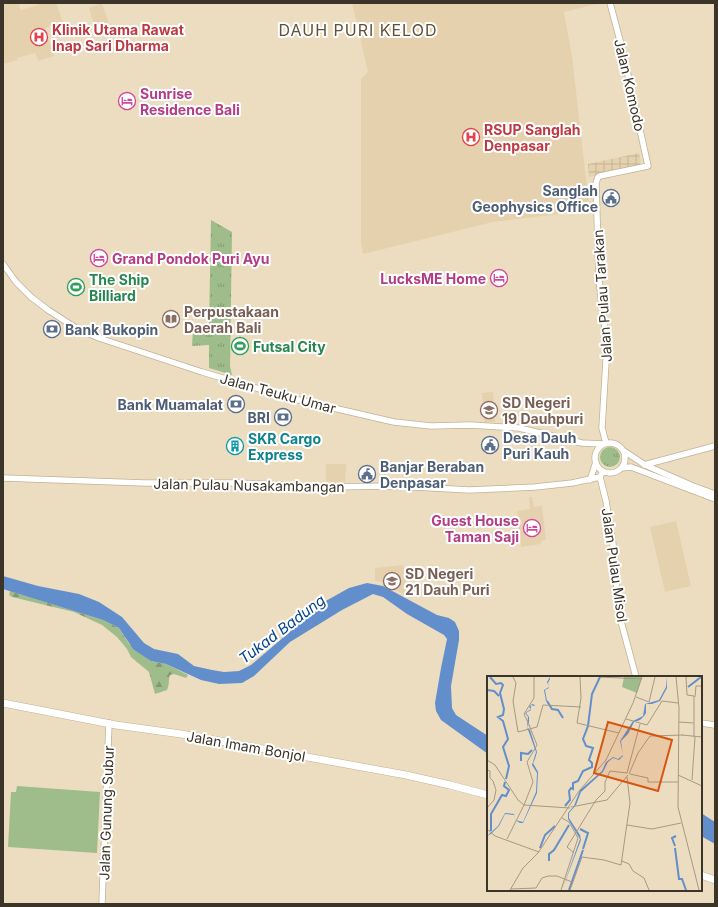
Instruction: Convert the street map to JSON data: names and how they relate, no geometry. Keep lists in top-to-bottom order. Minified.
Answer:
{"streets":{"highway":["Jalan Imam Bonjol"],"street":["Jalan Komodo","Jalan Pulau Tarakan","Jalan Teuku Umar","Jalan Pulau Nusakambangan","Jalan Pulau Misol","Jalan Gunung Subur"]},"crossings":[["Jalan Komodo","Jalan Pulau Tarakan"],["Jalan Pulau Tarakan","Jalan Teuku Umar"],["Jalan Pulau Nusakambangan","Jalan Pulau Misol"],["Jalan Imam Bonjol","Jalan Gunung Subur"]],"districts":["DAUH PURI KELOD"],"water":["Tukad Badung"],"places":{"hospital":["Klinik Utama Rawat Inap Sari Dharma","RSUP Sanglah Denpasar"],"hotel":["Sunrise Residence Bali","Grand Pondok Puri Ayu","LucksME Home","Guest House Taman Saji"],"public building":["Sanglah Geophysics Office","Desa Dauh Puri Kauh","Banjar Beraban Denpasar"],"sports":["The Ship Billiard","Futsal City"],"library":["Perpustakaan Daerah Bali"],"bank":["Bank Bukopin","Bank Muamalat","BRI"],"school or university":["SD Negeri 19 Dauhpuri","SD Negeri 21 Dauh Puri"],"building":["SKR Cargo Express"]}}
